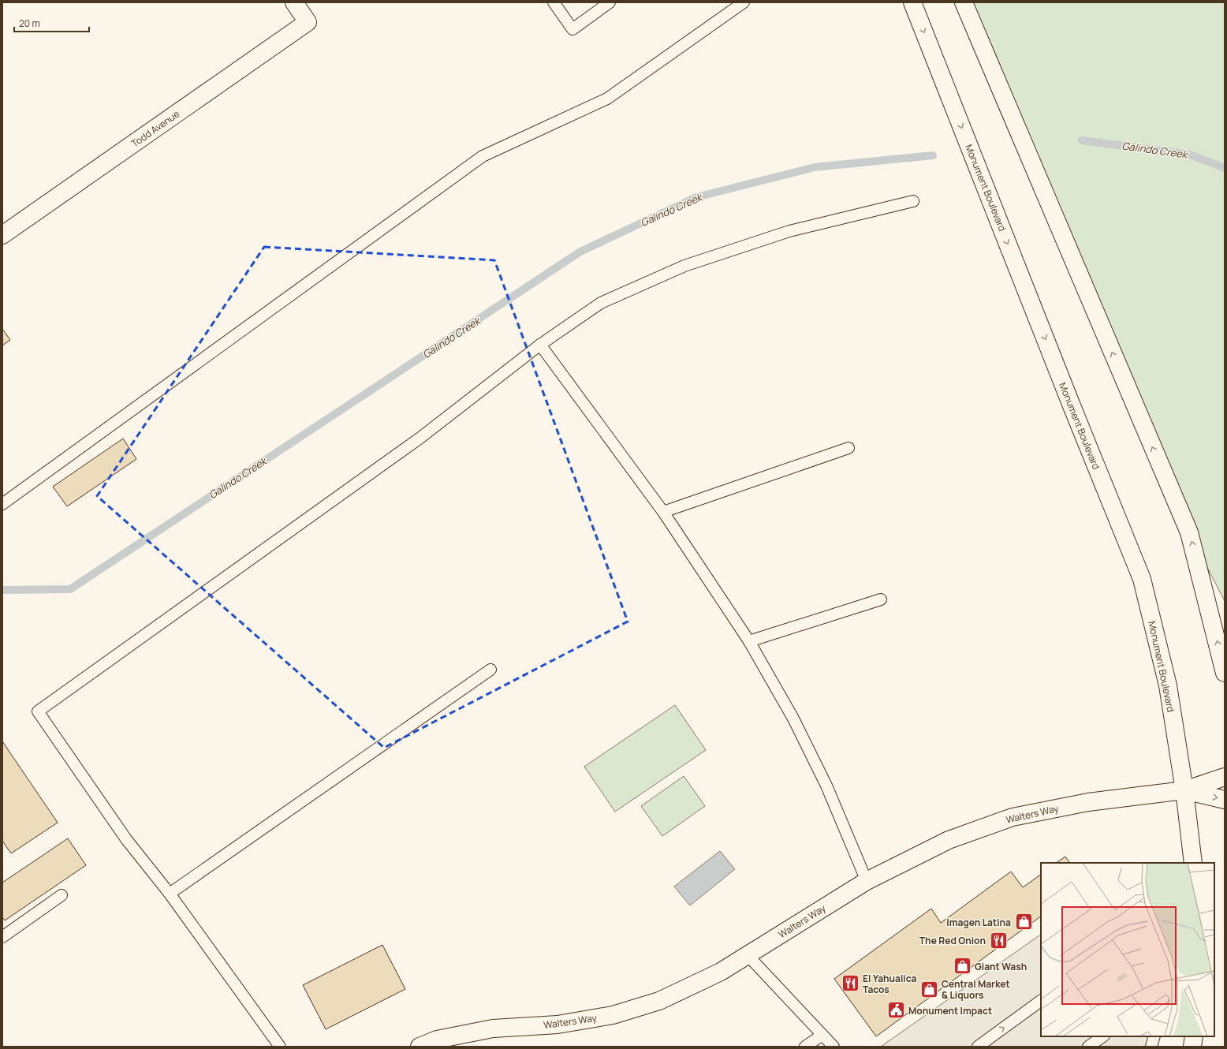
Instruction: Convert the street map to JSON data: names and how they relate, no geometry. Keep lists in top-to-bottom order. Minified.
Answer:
{"streets":{"main road":["Todd Avenue","Monument Boulevard","Walters Way"]},"crossings":[["Monument Boulevard","Walters Way"]],"water":["Galindo Creek"],"places":{"shop":["Imagen Latina","Giant Wash","Central Market & Liquors"],"restaurant":["The Red Onion","El Yahualica Tacos"],"public building":["Monument Impact"]},"scale_bar":"20 m"}
